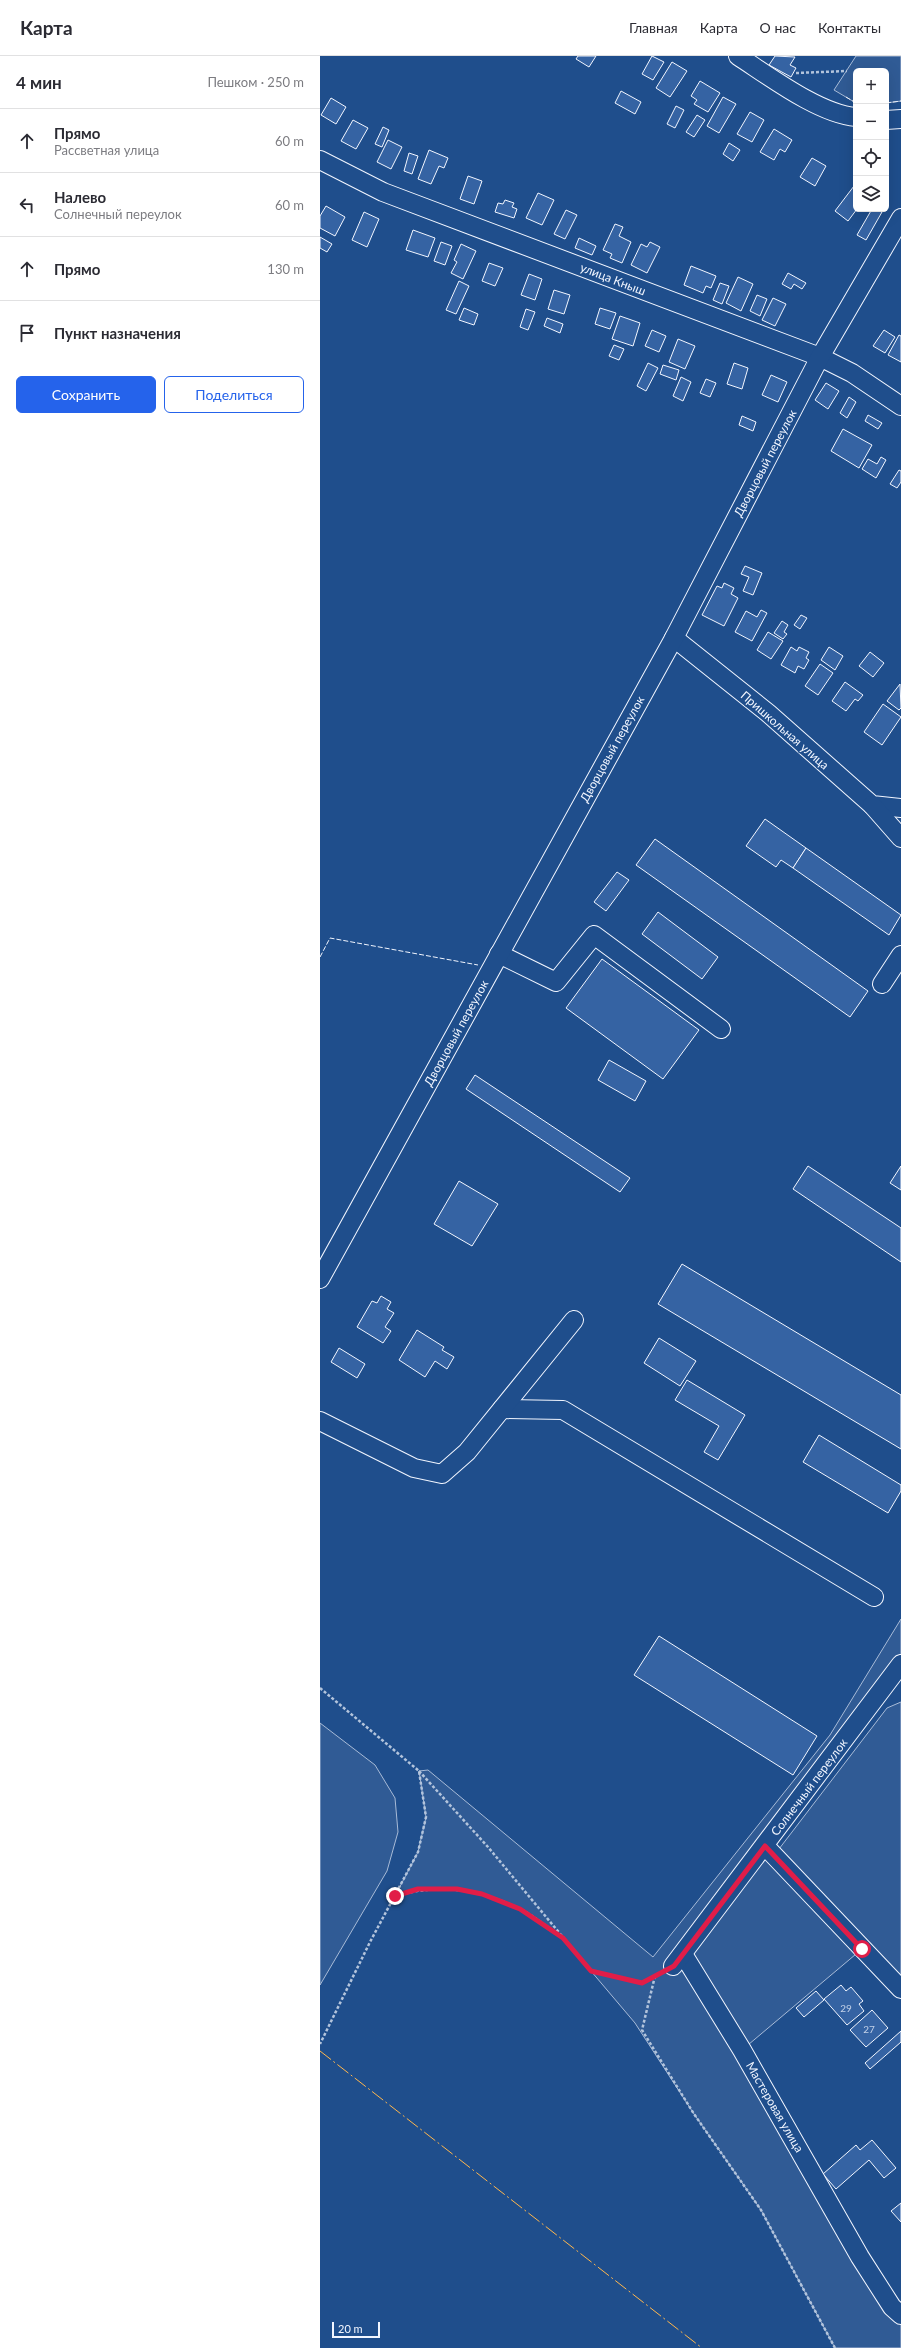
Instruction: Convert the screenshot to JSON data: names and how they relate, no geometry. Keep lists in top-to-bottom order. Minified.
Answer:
{"streets":{"street":["улица Кныш","Дворцовый переулок","Пришкольная улица","Солнечный переулок","Мастеровая улица"]},"crossings":[["улица Кныш","Дворцовый переулок"],["Дворцовый переулок","Пришкольная улица"],["Солнечный переулок","Мастеровая улица"]],"house_numbers":["29","27"],"scale_bar":"20 m","page":{"header":"Карта","nav":["Главная","Карта","О нас","Контакты"],"heading":["4 мин","Пешком · 250 m"],"map_buttons":["+","−"],"list":[["Прямо","Рассветная улица","60 m"],["Налево","Солнечный переулок","60 m"],["Прямо","130 m"],"Пункт назначения"],"buttons":["Сохранить","Поделиться"],"scale":"20 m"}}
